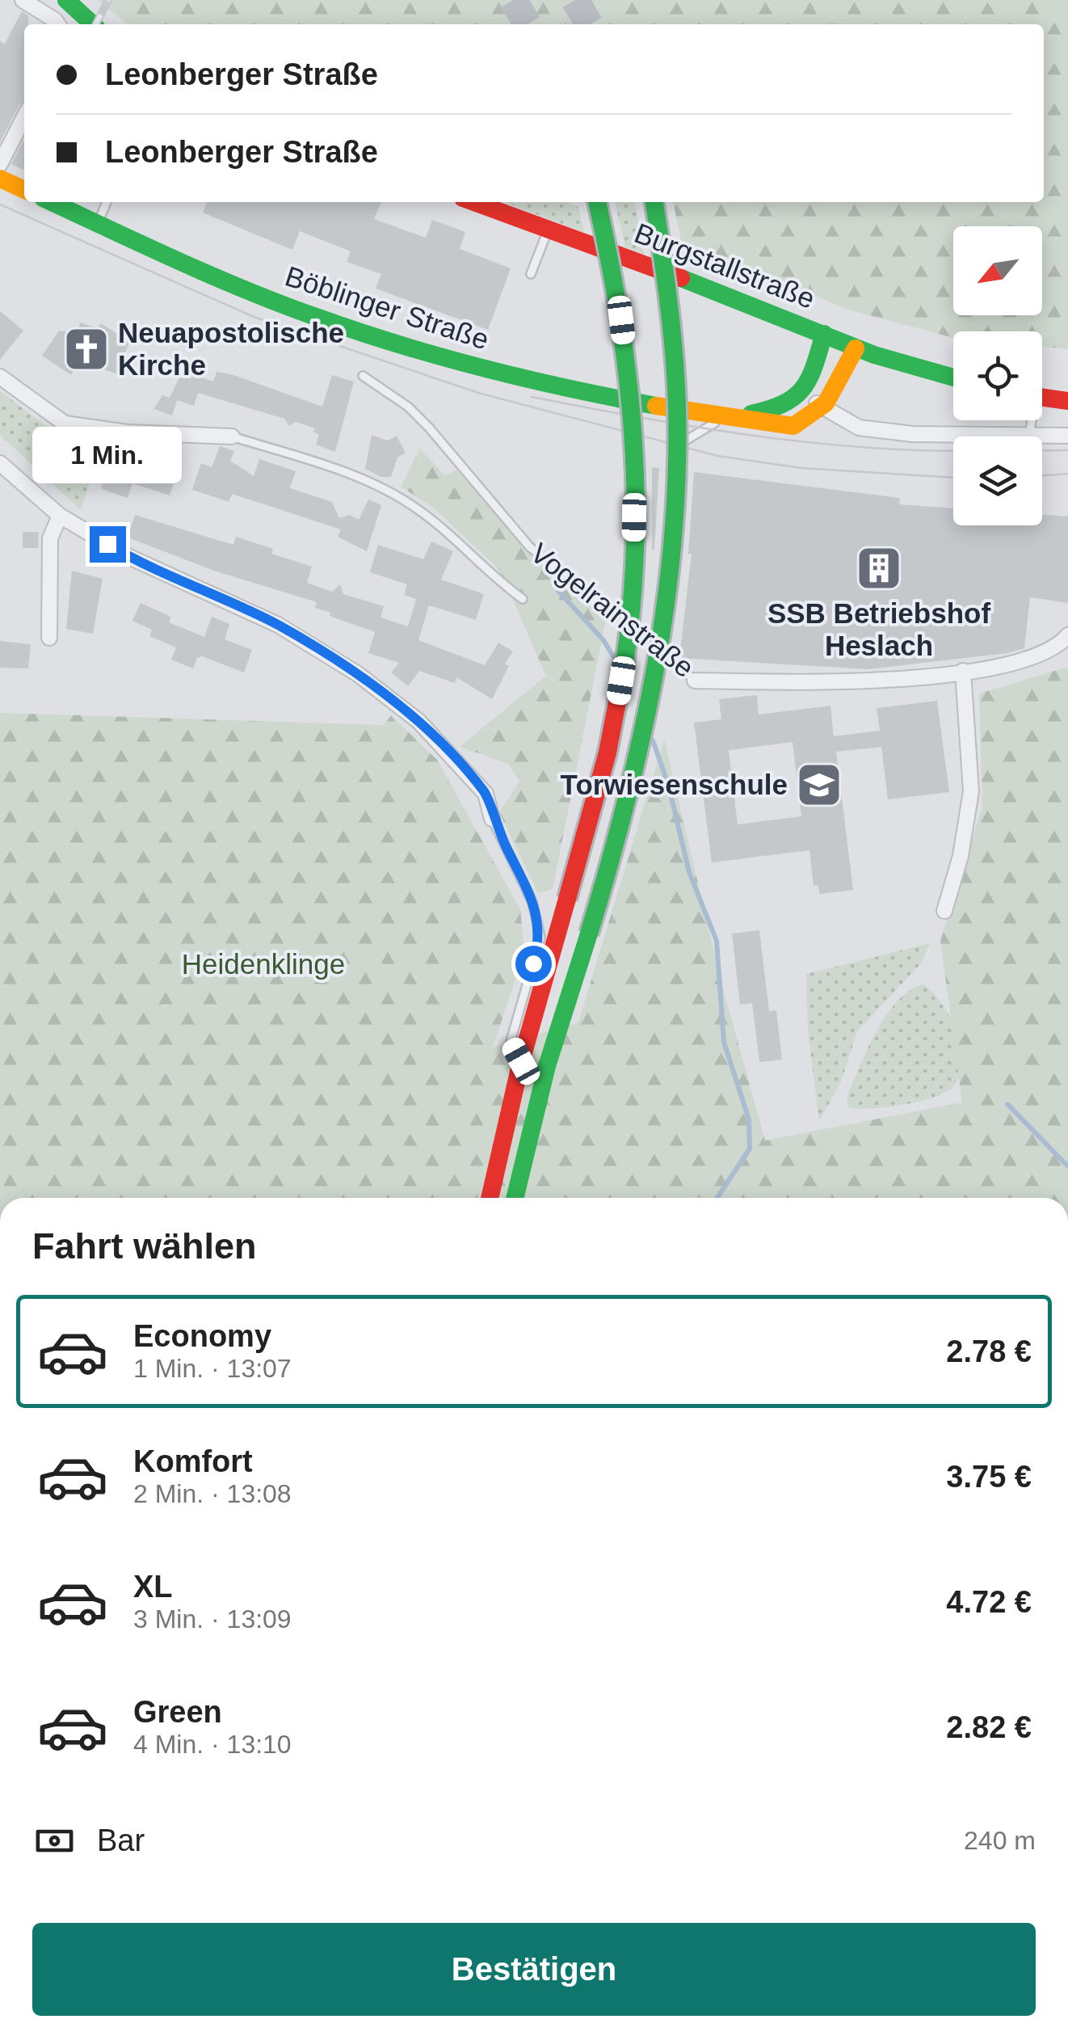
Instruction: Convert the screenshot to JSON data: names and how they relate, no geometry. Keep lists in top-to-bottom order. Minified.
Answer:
{"streets":{"main road":["Burgstallstraße","Böblinger Straße"],"street":["Vogelrainstraße"]},"parks":["Heidenklinge"],"places":{"church":["Neuapostolische Kirche"],"building":["SSB Betriebshof Heslach"],"school or university":["Torwiesenschule"]},"north":"bottom left","page":{"banner":["Leonberger Straße","Leonberger Straße"],"bubble":"1 Min.","heading":"Fahrt wählen","list":[{"name":"Economy","note":"1 Min. · 13:07","value":"2.78 €"},{"name":"Komfort","note":"2 Min. · 13:08","value":"3.75 €"},{"name":"XL","note":"3 Min. · 13:09","value":"4.72 €"},{"name":"Green","note":"4 Min. · 13:10","value":"2.82 €"}],"pay":["Bar","240 m"],"buttons":"Bestätigen"}}
